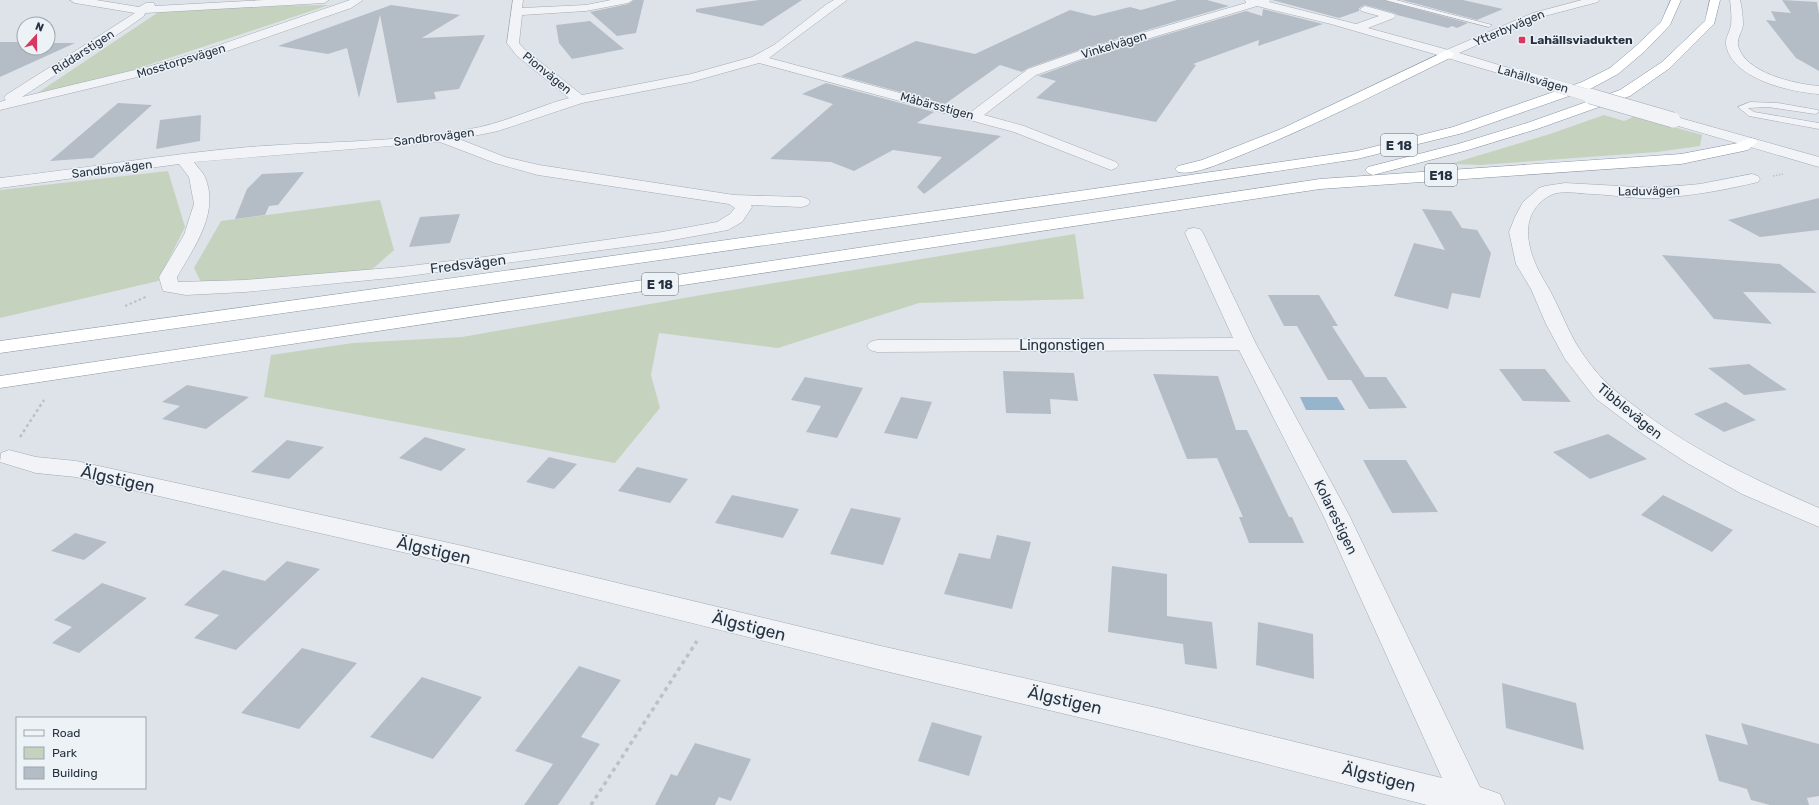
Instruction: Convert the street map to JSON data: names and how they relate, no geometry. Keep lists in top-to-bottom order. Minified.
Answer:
{"streets":{"highway":["E 18","E18"],"street":["Ytterbyvägen","Vinkelvägen","Riddarstigen","Mosstorpsvägen","Pionvägen","Lahällsvägen","Måbärsstigen","Sandbrovägen","Laduvägen","Fredsvägen","Lingonstigen","Tibblevägen","Älgstigen","Kolarestigen"]},"crossings":[["Ytterbyvägen","Lahällsvägen"],["Ytterbyvägen","E 18"],["Vinkelvägen","Lahällsvägen"],["Vinkelvägen","Måbärsstigen"],["Riddarstigen","Mosstorpsvägen"],["Pionvägen","Sandbrovägen"],["Lahällsvägen","E 18"],["Lahällsvägen","E18"],["Måbärsstigen","Sandbrovägen"],["E 18","E18"],["Laduvägen","Tibblevägen"],["Lingonstigen","Kolarestigen"],["Älgstigen","Kolarestigen"]],"places":{"transit":["Lahällsviadukten"]},"legend":["Road","Park","Building"],"north":"top"}
